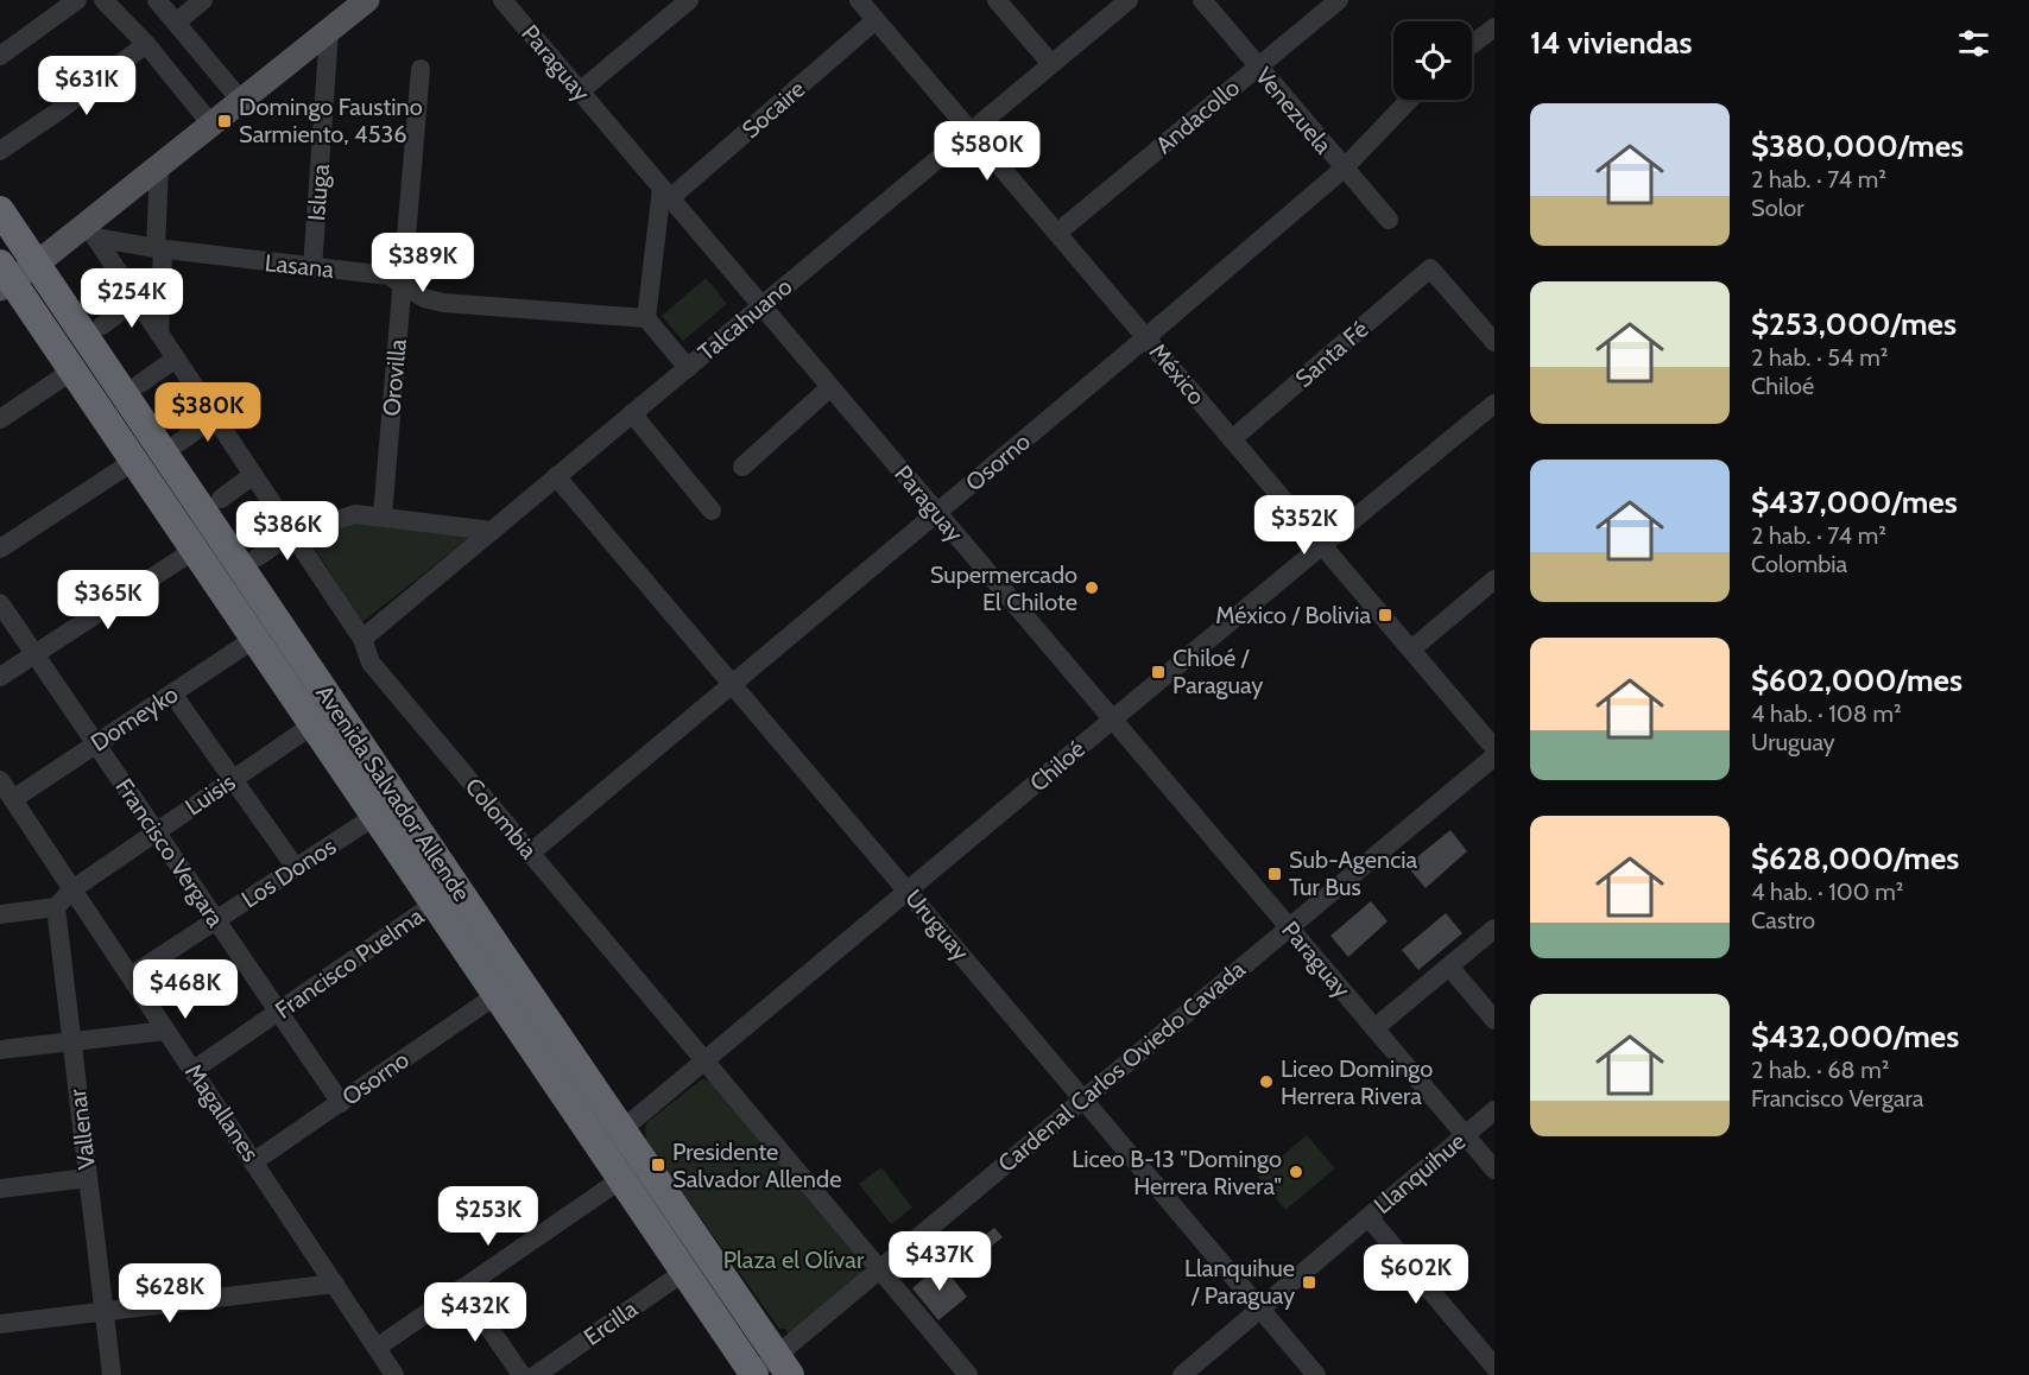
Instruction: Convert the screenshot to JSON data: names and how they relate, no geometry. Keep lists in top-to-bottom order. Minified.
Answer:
{"streets":{"highway":["Avenida Salvador Allende"],"street":["Paraguay","Socaire","Venezuela","Andacollo","Isluga","Lasana","Talcahuano","Santa Fé","México","Orovilla","Osorno","Domeyko","Chiloé","Luisis","Colombia","Francisco Vergara","Los Donos","Uruguay","Francisco Puelma","Cardenal Carlos Oviedo Cavada","Magallanes","Vallenar","Llanquihue","Ercilla"]},"crossings":[["Paraguay","Socaire"],["Paraguay","Talcahuano"],["Paraguay","Osorno"],["Paraguay","Chiloé"],["Paraguay","Cardenal Carlos Oviedo Cavada"],["Paraguay","Llanquihue"],["Socaire","México"],["Venezuela","Andacollo"],["Venezuela","Osorno"],["Andacollo","México"],["Isluga","Lasana"],["Lasana","Orovilla"],["Lasana","Colombia"],["Talcahuano","México"],["Talcahuano","Colombia"],["Talcahuano","Uruguay"],["Santa Fé","México"],["México","Osorno"],["México","Chiloé"],["Osorno","Avenida Salvador Allende"],["Osorno","Colombia"],["Osorno","Francisco Vergara"],["Osorno","Uruguay"],["Osorno","Magallanes"],["Domeyko","Avenida Salvador Allende"],["Domeyko","Francisco Vergara"],["Domeyko","Magallanes"],["Chiloé","Avenida Salvador Allende"],["Chiloé","Colombia"],["Chiloé","Uruguay"],["Avenida Salvador Allende","Luisis"],["Avenida Salvador Allende","Los Donos"],["Avenida Salvador Allende","Francisco Puelma"],["Avenida Salvador Allende","Cardenal Carlos Oviedo Cavada"],["Avenida Salvador Allende","Ercilla"],["Luisis","Francisco Vergara"],["Luisis","Magallanes"],["Colombia","Cardenal Carlos Oviedo Cavada"],["Francisco Vergara","Los Donos"],["Francisco Vergara","Francisco Puelma"],["Los Donos","Magallanes"],["Uruguay","Cardenal Carlos Oviedo Cavada"],["Uruguay","Llanquihue"],["Francisco Puelma","Magallanes"]],"parks":["Plaza el Olívar"],"places":{"transit":["Domingo Faustino Sarmiento, 4536","México / Bolivia","Chiloé / Paraguay","Sub-Agencia Tur Bus","Presidente Salvador Allende","Llanquihue / Paraguay"],"other":["Supermercado El Chilote","Liceo Domingo Herrera Rivera","Liceo B-13 \"Domingo Herrera Rivera\""]},"page":{"heading":"14 viviendas","price":["$631K","$580K","$389K","$254K","$380K","$352K","$386K","$365K","$468K","$253K","$437K","$602K","$628K","$432K"],"list":[{"name":"$380,000/mes","note":"2 hab. · 74 m² · Solor"},{"name":"$253,000/mes","note":"2 hab. · 54 m² · Chiloé"},{"name":"$437,000/mes","note":"2 hab. · 74 m² · Colombia"},{"name":"$602,000/mes","note":"4 hab. · 108 m² · Uruguay"},{"name":"$628,000/mes","note":"4 hab. · 100 m² · Castro"},{"name":"$432,000/mes","note":"2 hab. · 68 m² · Francisco Vergara"}]}}
